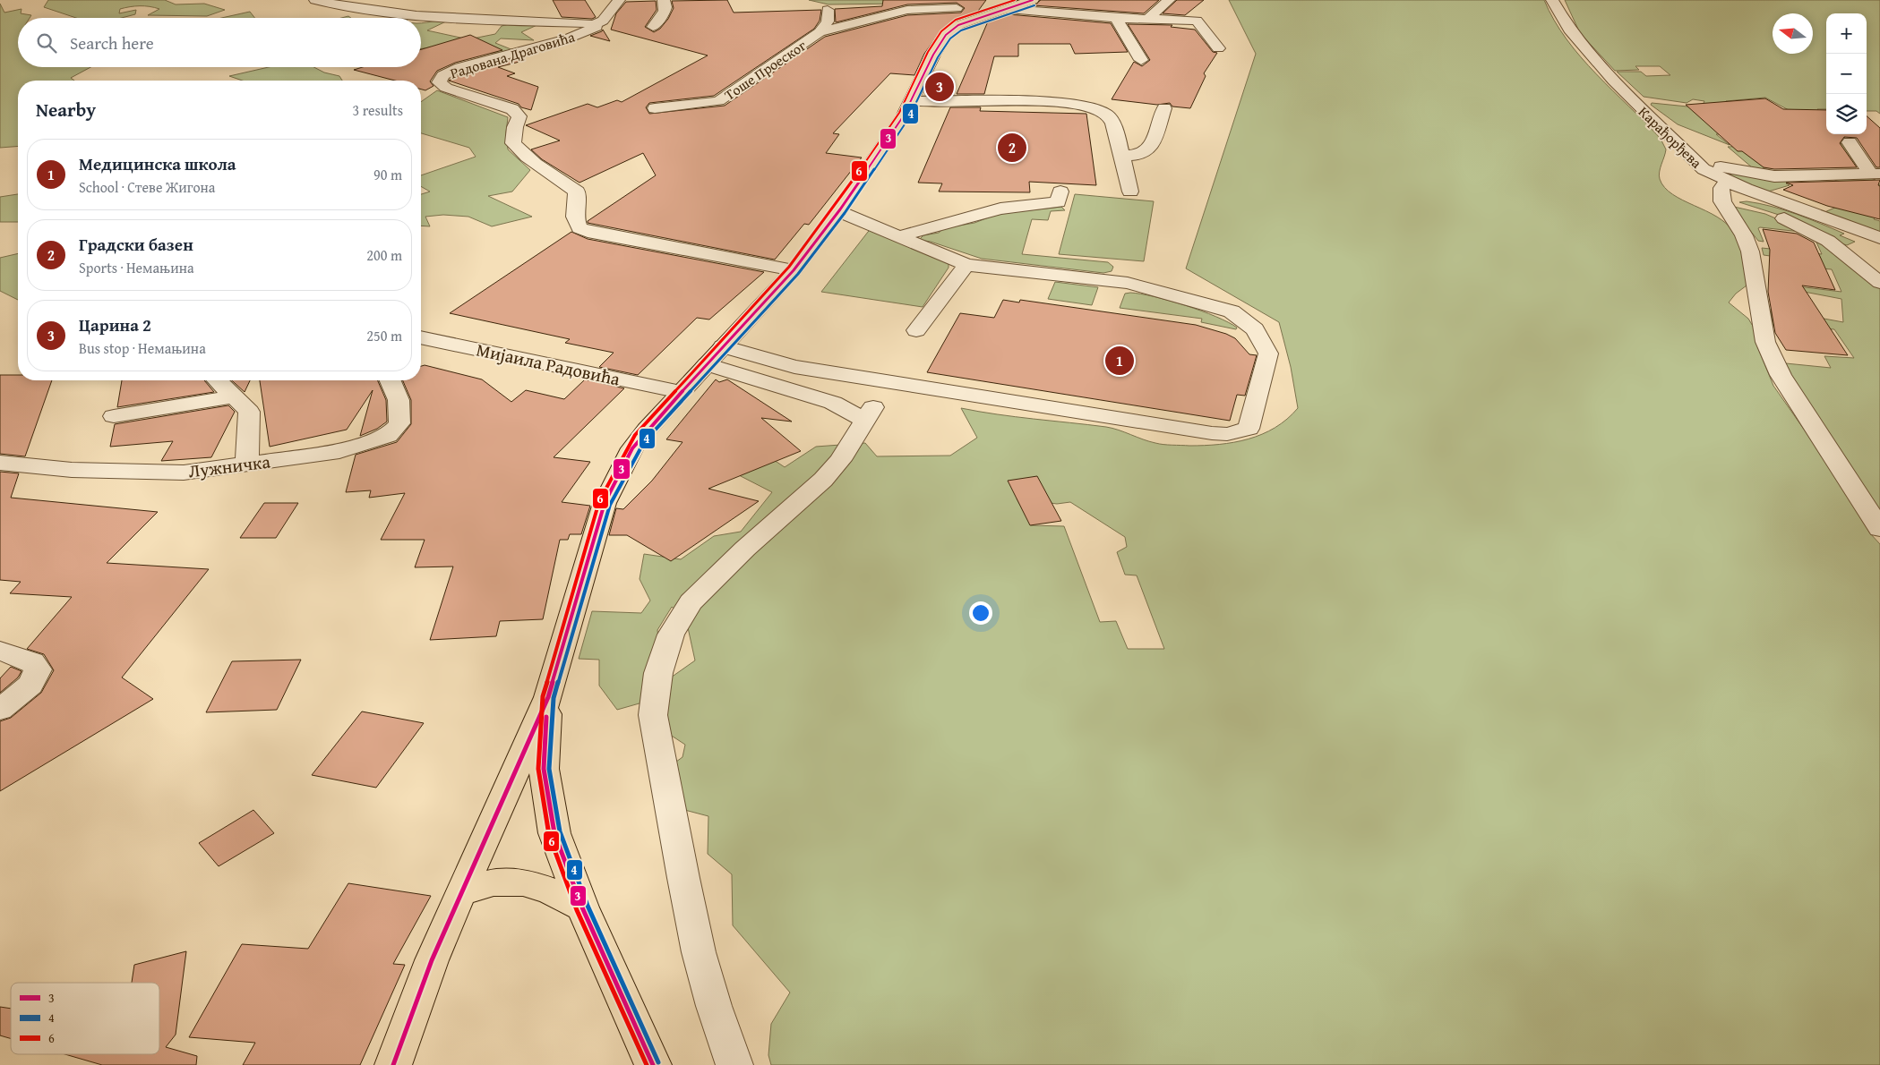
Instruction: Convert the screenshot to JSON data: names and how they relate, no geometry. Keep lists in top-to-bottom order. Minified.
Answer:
{"streets":{"street":["Радована Драговића","Тоше Проеског","Карађорђева","Мијаила Радовића","Лужничка"]},"lines":["transit line 3","transit line 6","transit line 4"],"legend":["3","4","6"],"north":"left","page":{"map_buttons":["+","−"],"search":"Search here","pins":["3","2","1"],"heading":["Nearby","3 results"],"list":[{"mark":"1","name":"Медицинска школа","note":"School · Стеве Жигона","value":"90 m"},{"mark":"2","name":"Градски базен","note":"Sports · Немањина","value":"200 m"},{"mark":"3","name":"Царина 2","note":"Bus stop · Немањина","value":"250 m"}]}}
